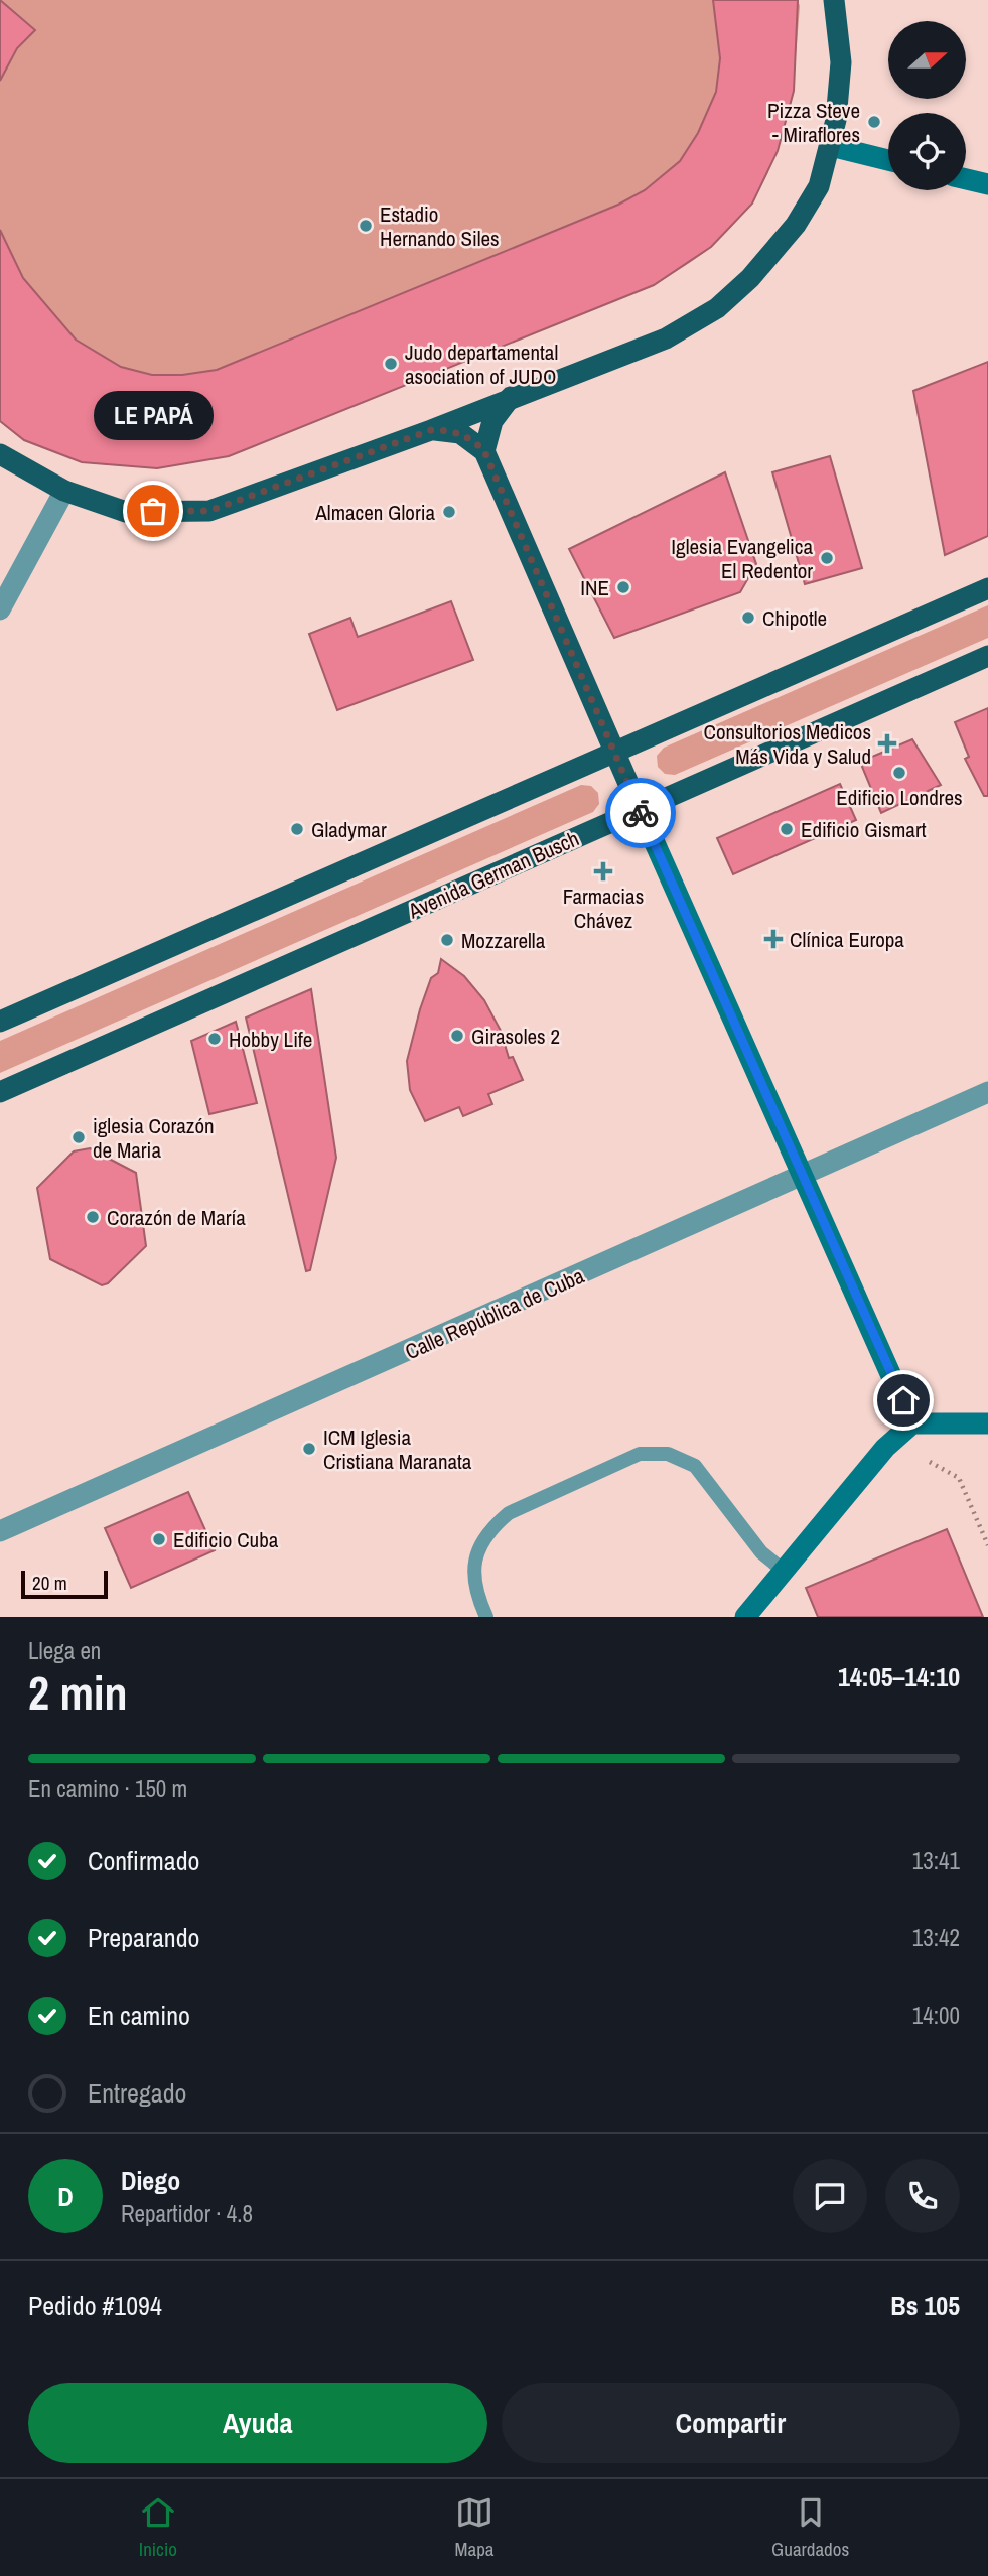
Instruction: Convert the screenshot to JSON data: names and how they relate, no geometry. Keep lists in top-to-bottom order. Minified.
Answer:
{"streets":{"main road":["Avenida German Busch"],"street":["Calle República de Cuba"]},"places":{"other":["Pizza Steve - Miraflores","Estadio Hernando Siles","Judo departamental asociation of JUDO","LE PAPÁ","Almacen Gloria","Iglesia Evangelica El Redentor","INE","Chipotle","Edificio Londres","Gladymar","Edificio Gismart","Mozzarella","Girasoles 2","Hobby Life","iglesia Corazón de Maria","Corazón de María","ICM Iglesia Cristiana Maranata","Edificio Cuba"],"health":["Consultorios Medicos Más Vida y Salud","Farmacias Chávez","Clínica Europa"]},"scale_bar":"20 m","north":"right","page":{"bubble":"LE PAPÁ","scale":"20 m","heading":["2 min","Llega en","14:05–14:10"],"panel":["Diego","Repartidor · 4.8","Pedido #1094","Bs 105"],"bar":"En camino · 150 m","list":[["Confirmado","13:41"],["Preparando","13:42"],["En camino","14:00"],"Entregado"],"round":"D","buttons":["Ayuda","Compartir"],"tabs":["Inicio","Mapa","Guardados"]}}
